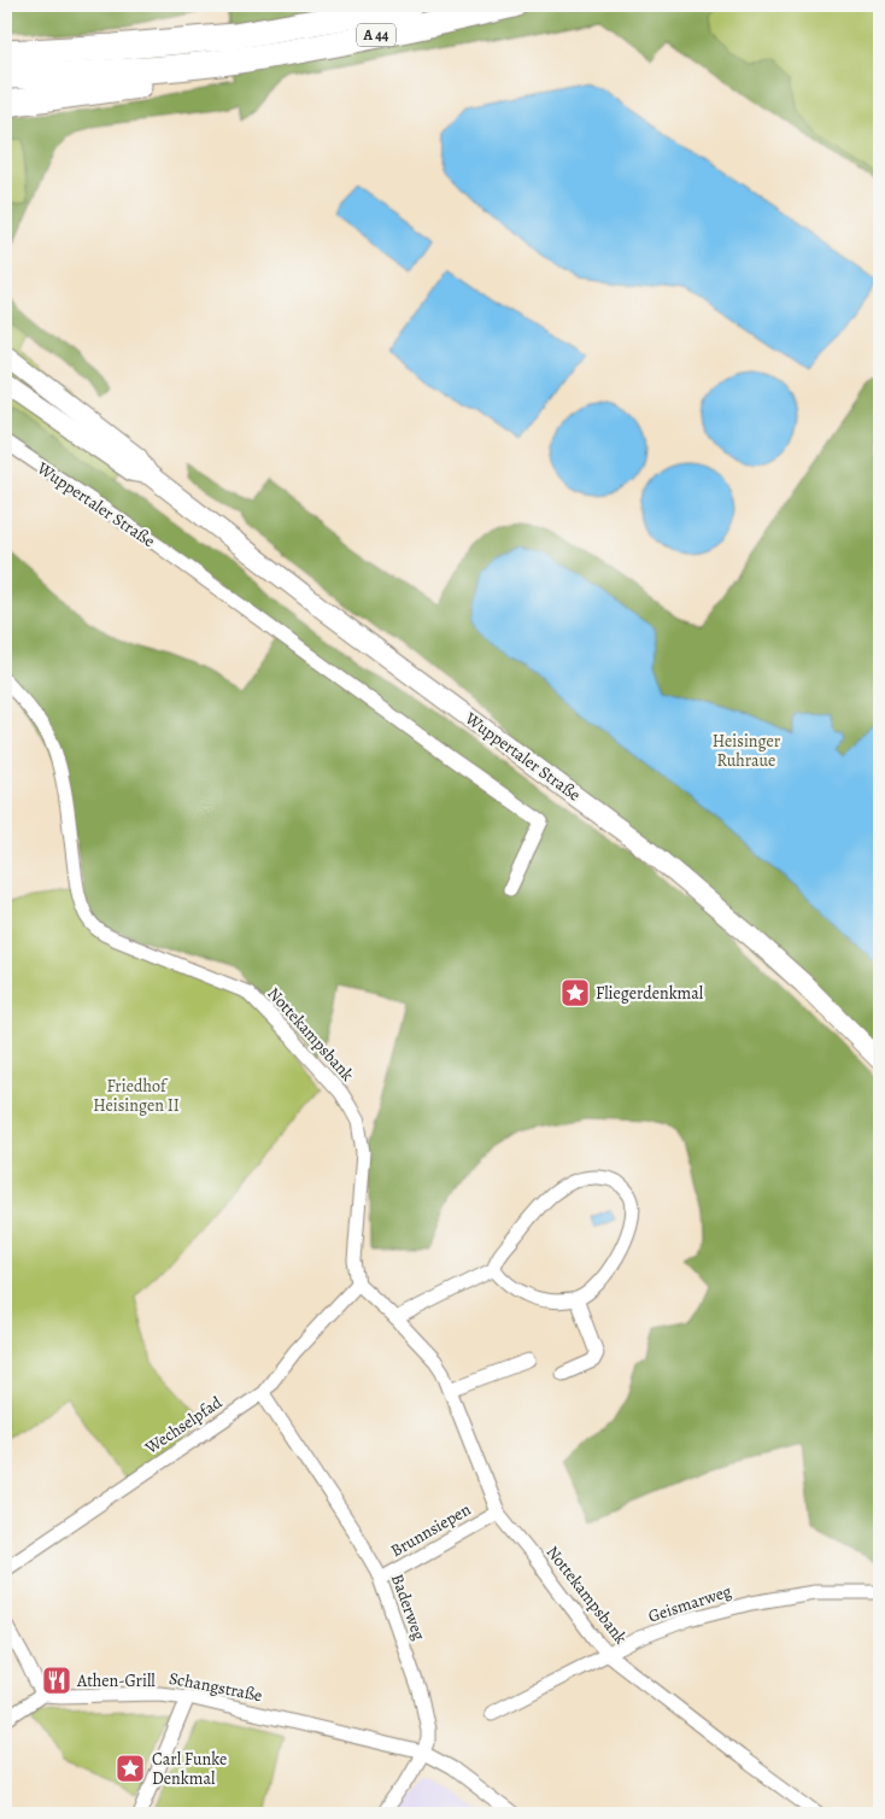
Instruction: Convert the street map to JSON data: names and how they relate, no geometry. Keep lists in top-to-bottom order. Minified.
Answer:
{"streets":{"highway":["A 44"],"street":["Wuppertaler Straße","Nottekampsbank","Wechselpfad","Brunnsiepen","Geismarweg","Baderweg","Schangstraße"]},"crossings":[["Nottekampsbank","Wechselpfad"],["Nottekampsbank","Brunnsiepen"],["Nottekampsbank","Geismarweg"],["Wechselpfad","Baderweg"],["Brunnsiepen","Baderweg"],["Baderweg","Schangstraße"]],"parks":["Heisinger Ruhraue","Friedhof Heisingen II"],"places":{"place":["Fliegerdenkmal","Carl Funke Denkmal"],"restaurant":["Athen-Grill"]}}
